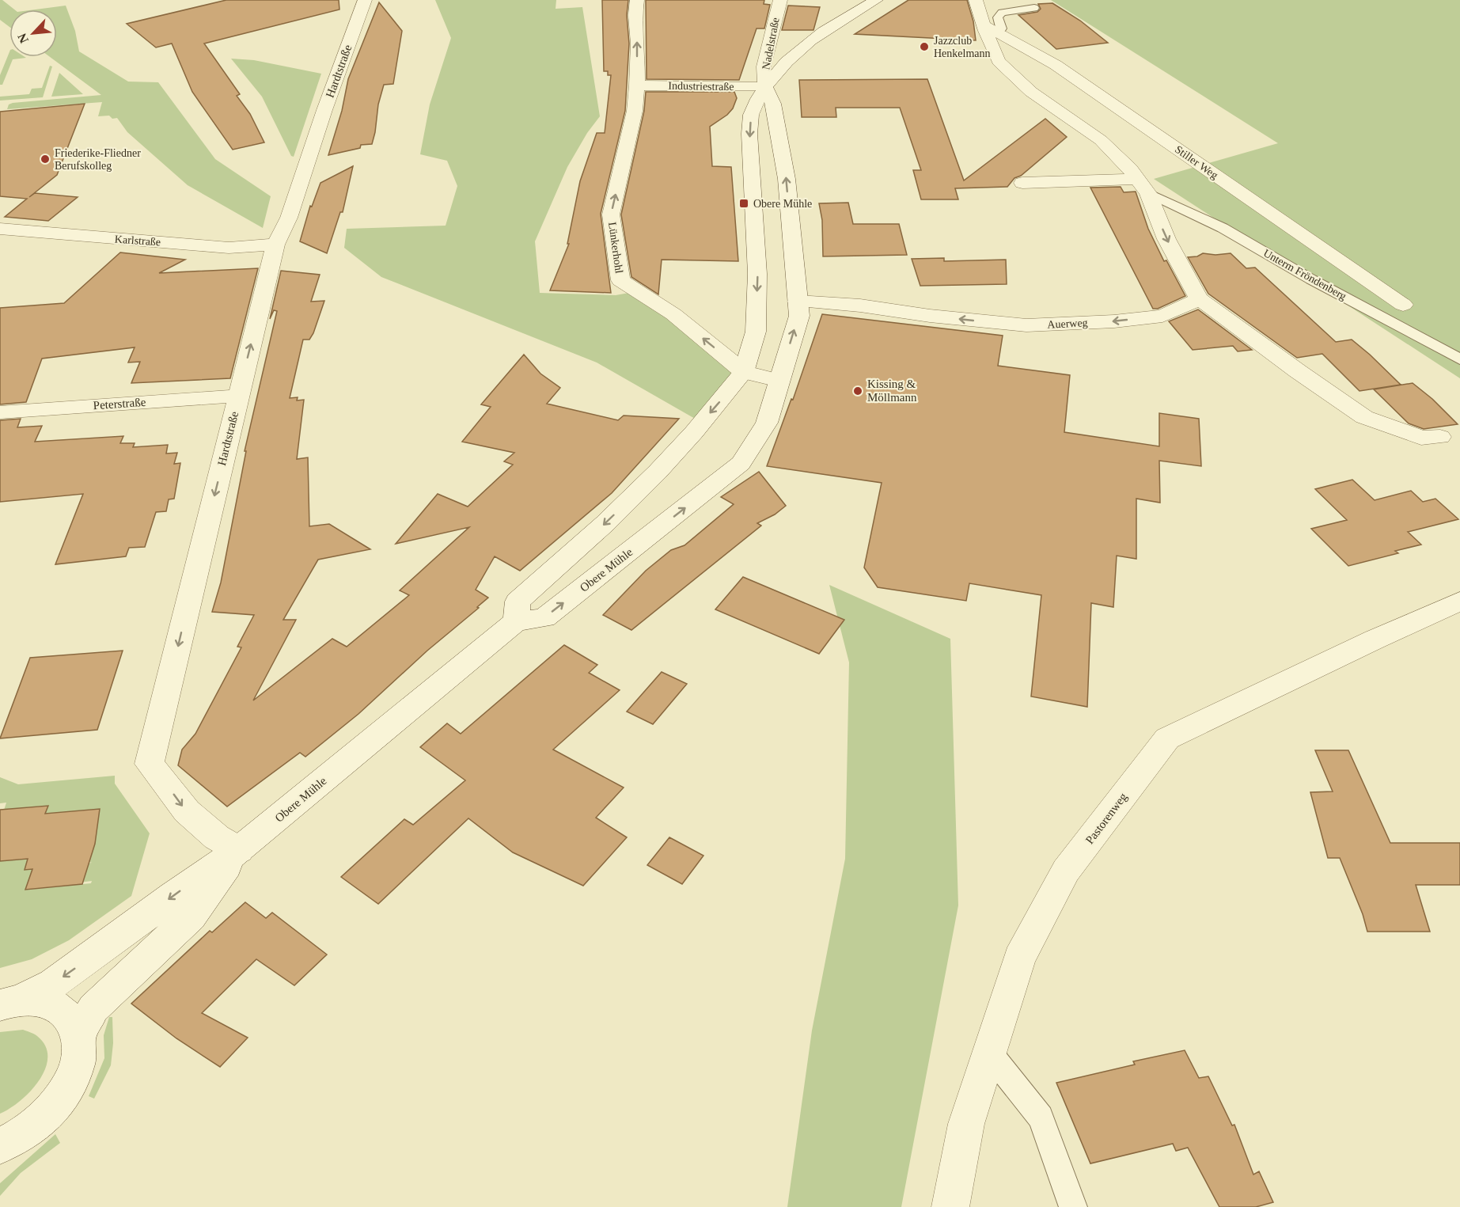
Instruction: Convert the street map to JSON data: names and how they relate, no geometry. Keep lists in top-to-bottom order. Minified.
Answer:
{"streets":{"street":["Nadelstraße","Hardtstraße","Industriestraße","Stiller Weg","Karlstraße","Lünkerhohl","Auerweg","Peterstraße","Obere Mühle","Pastorenweg"],"lane":["Unterm Fröndenberg"]},"crossings":[["Nadelstraße","Industriestraße"],["Nadelstraße","Obere Mühle"],["Hardtstraße","Karlstraße"],["Hardtstraße","Peterstraße"],["Hardtstraße","Obere Mühle"],["Industriestraße","Lünkerhohl"],["Industriestraße","Obere Mühle"],["Lünkerhohl","Obere Mühle"],["Auerweg","Obere Mühle"]],"one_way":["Auerweg"],"places":{"other":["Jazzclub Henkelmann","Friederike-Fliedner Berufskolleg","Kissing & Möllmann"],"transit":["Obere Mühle"]},"north":"bottom left"}
